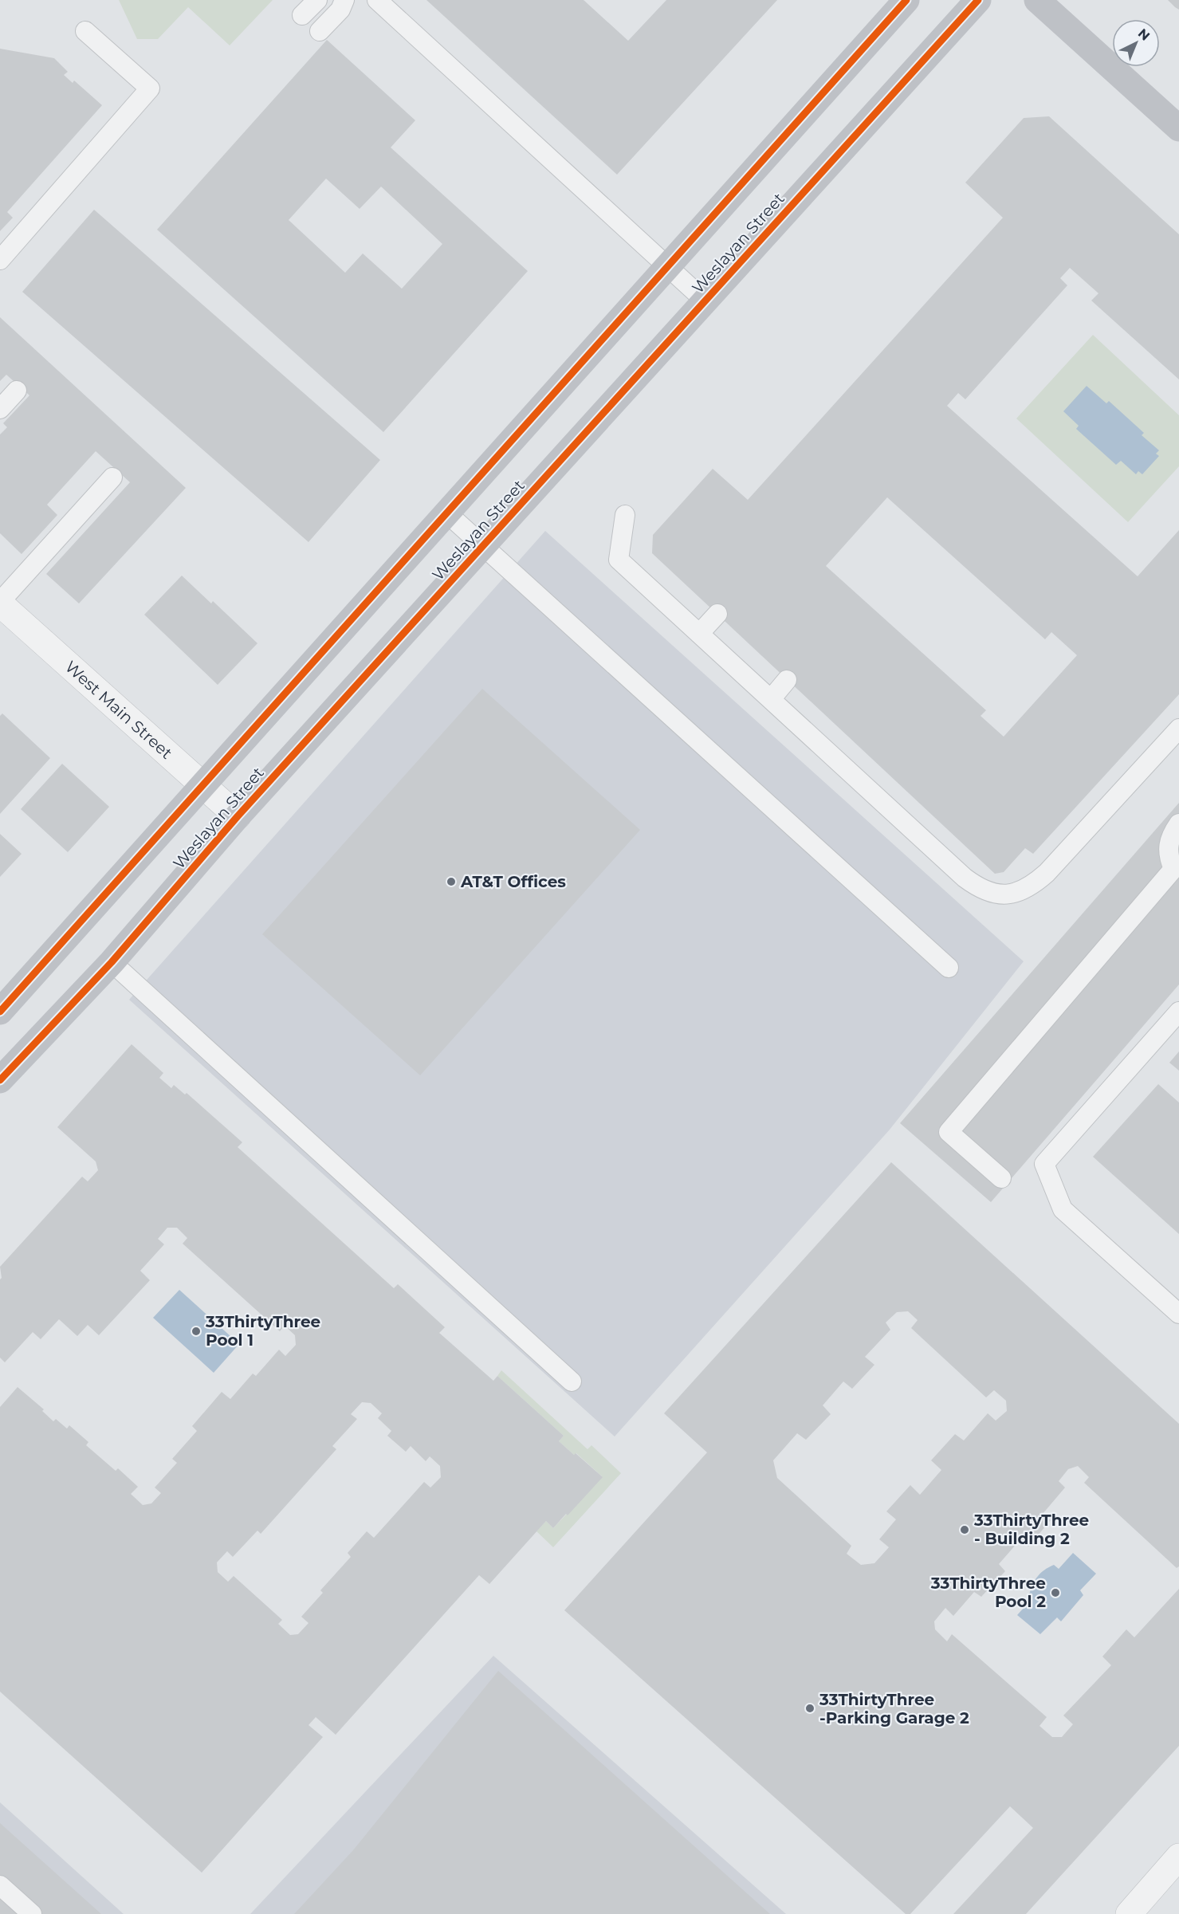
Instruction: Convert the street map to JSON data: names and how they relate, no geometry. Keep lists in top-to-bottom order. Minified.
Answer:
{"streets":{"main road":["Weslayan Street"],"street":["West Main Street"]},"crossings":[["Weslayan Street","West Main Street"]],"places":["AT&T Offices","33ThirtyThree Pool 1","33ThirtyThree - Building 2","33ThirtyThree Pool 2","33ThirtyThree -Parking Garage 2"],"north":"top right"}
